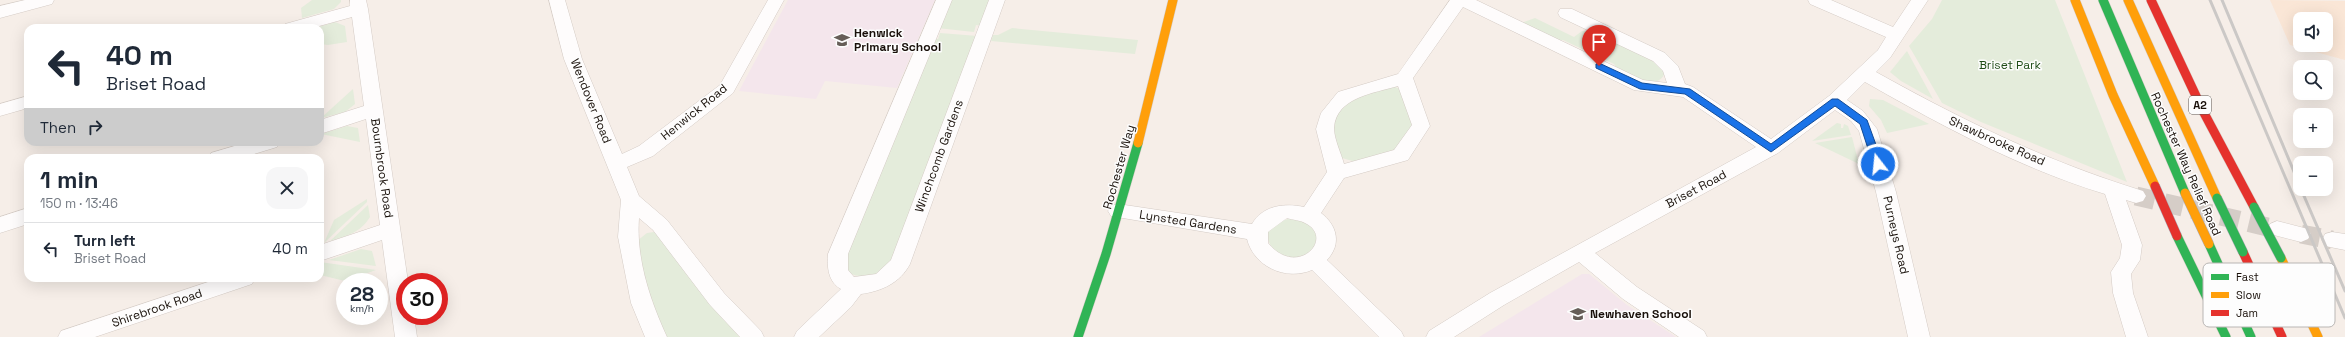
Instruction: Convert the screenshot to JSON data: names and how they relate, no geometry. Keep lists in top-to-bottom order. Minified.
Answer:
{"streets":{"main road":["A2","Rochester Way Relief Road","Rochester Way"],"street":["Wendover Road","Henwick Road","Shawbrooke Road","Winchcomb Gardens","Bournbrook Road","Briset Road","Lynsted Gardens","Purneys Road","Shirebrook Road"]},"crossings":[["Wendover Road","Henwick Road"],["Shawbrooke Road","Briset Road"],["Rochester Way","Lynsted Gardens"],["Briset Road","Purneys Road"]],"parks":["Briset Park"],"places":{"school or university":["Henwick Primary School","Newhaven School"]},"legend":["Fast","Slow","Jam"],"page":{"map_buttons":["+","−"],"turn":["40 m","Briset Road"],"then":"Then","heading":["1 min","150 m · 13:46"],"list":[{"name":"Turn left","note":"Briset Road","value":"40 m"}],"speed":"28 km/h","limit":"30"}}
